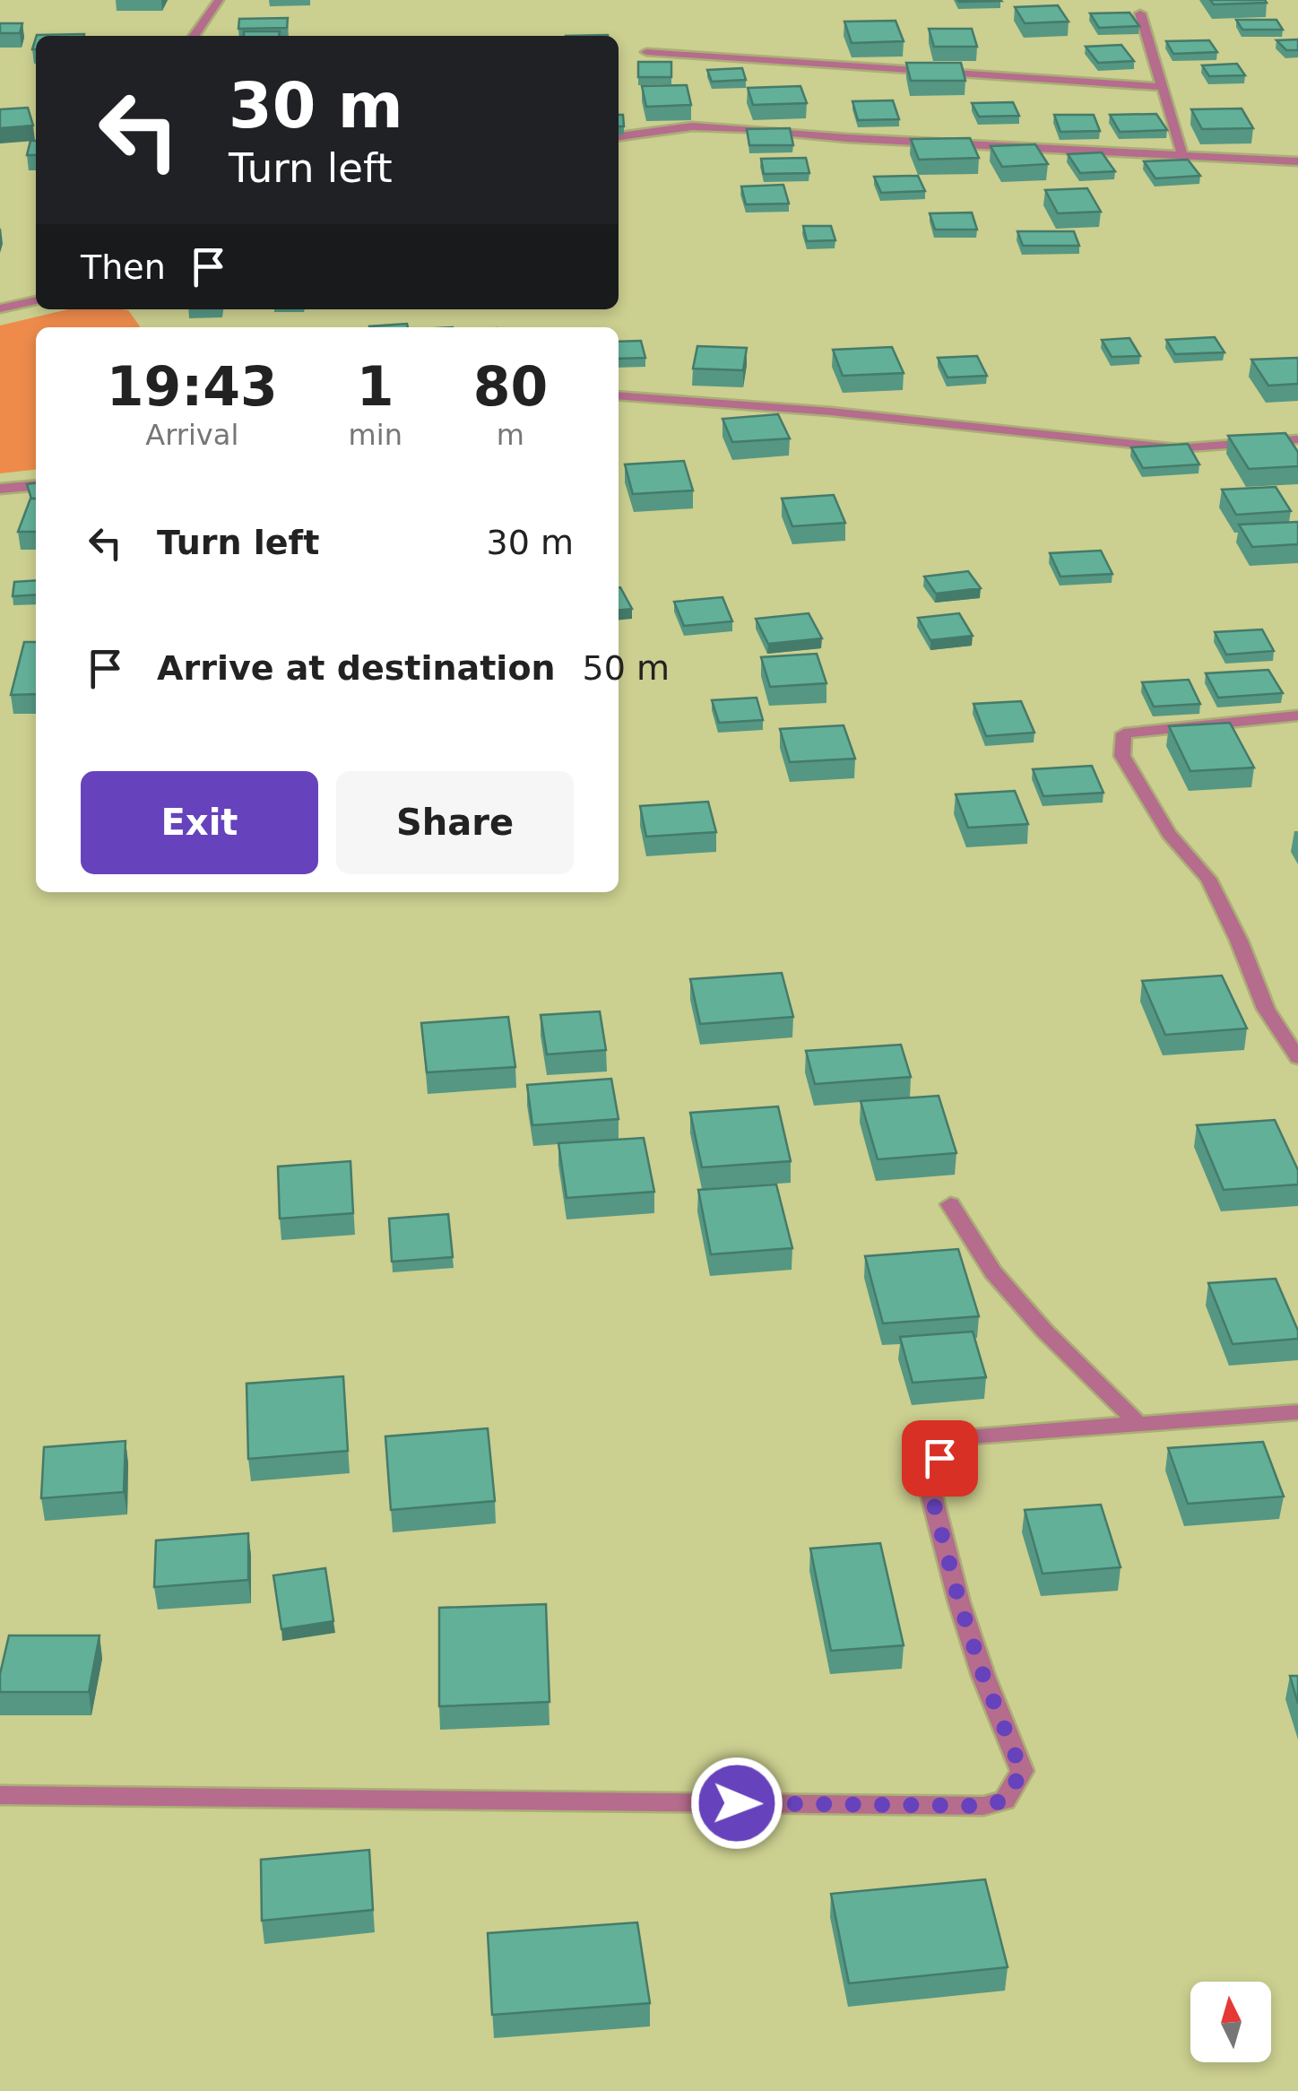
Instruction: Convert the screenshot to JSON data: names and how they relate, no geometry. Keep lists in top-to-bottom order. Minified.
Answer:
{"north":"top","page":{"turn":["30 m","Turn left"],"then":"Then","eta":["19:43","Arrival","1","min","80","m"],"list":[{"name":"Turn left","value":"30 m"},{"name":"Arrive at destination","value":"50 m"}],"buttons":["Exit","Share"]}}
